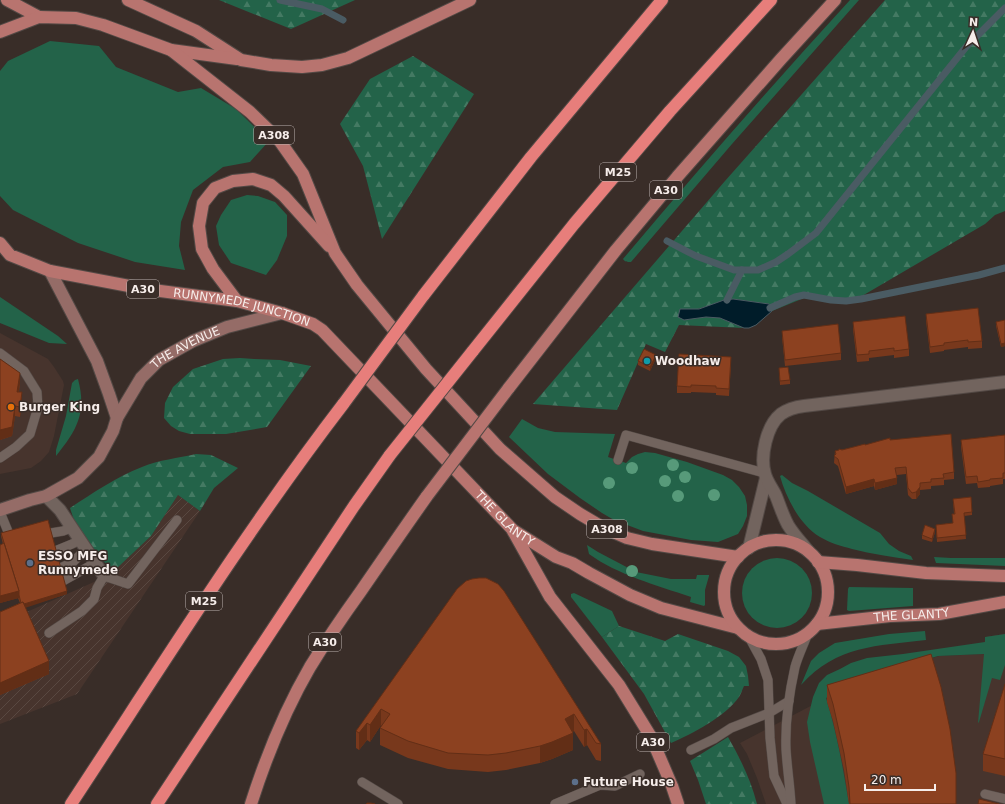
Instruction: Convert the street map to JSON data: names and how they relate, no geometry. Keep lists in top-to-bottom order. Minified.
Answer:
{"streets":{"highway":["M25"],"main road":["A308","A30","RUNNYMEDE JUNCTION","THE AVENUE","THE GLANTY"]},"crossings":[["A308","THE GLANTY"],["A30","THE GLANTY"],["RUNNYMEDE JUNCTION","THE AVENUE"],["RUNNYMEDE JUNCTION","THE GLANTY"]],"places":["Woodhaw","Burger King","ESSO MFG Runnymede","Future House"],"scale_bar":"20 m","north":"top"}
